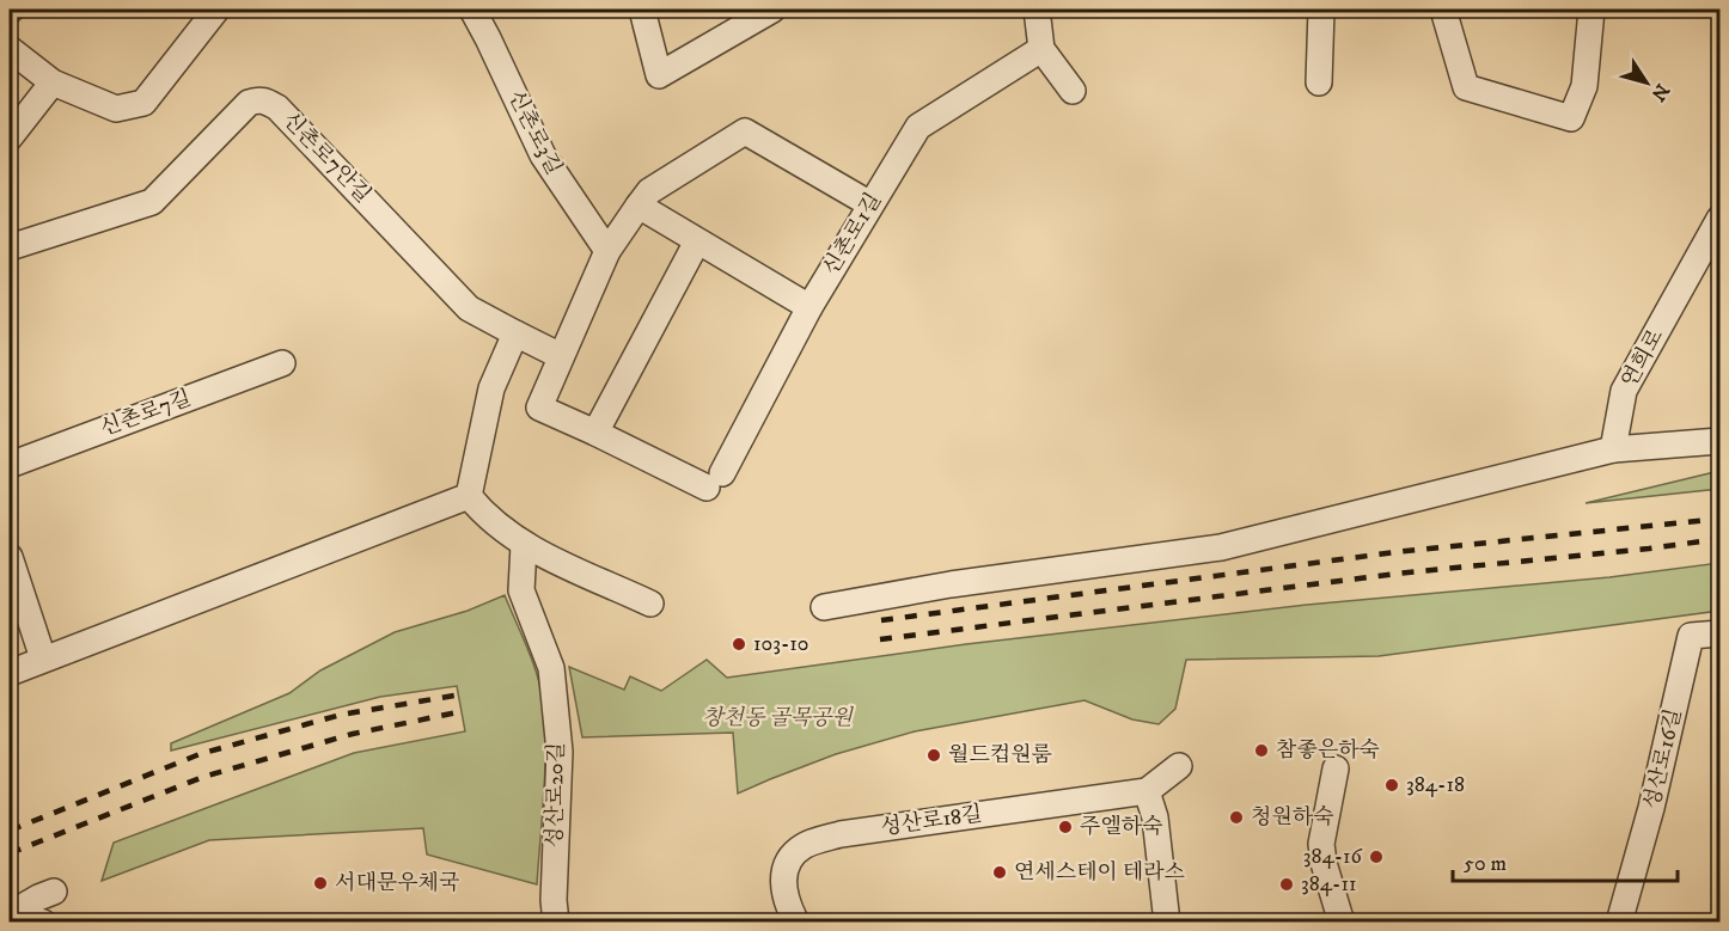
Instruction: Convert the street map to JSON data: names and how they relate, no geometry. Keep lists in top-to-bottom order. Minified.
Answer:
{"streets":{"street":["신촌로3길","신촌로7안길","신촌로1길","연희로","신촌로7길","성산로16길","성산로20길","성산로18길"]},"parks":["창천동 골목공원"],"places":["103-10","참좋은하숙","월드컵원룸","384-18","청원하숙","주엘하숙","384-16","연세스테이 테라스","서대문우체국","384-11"],"scale_bar":"50 m","north":"bottom right"}
